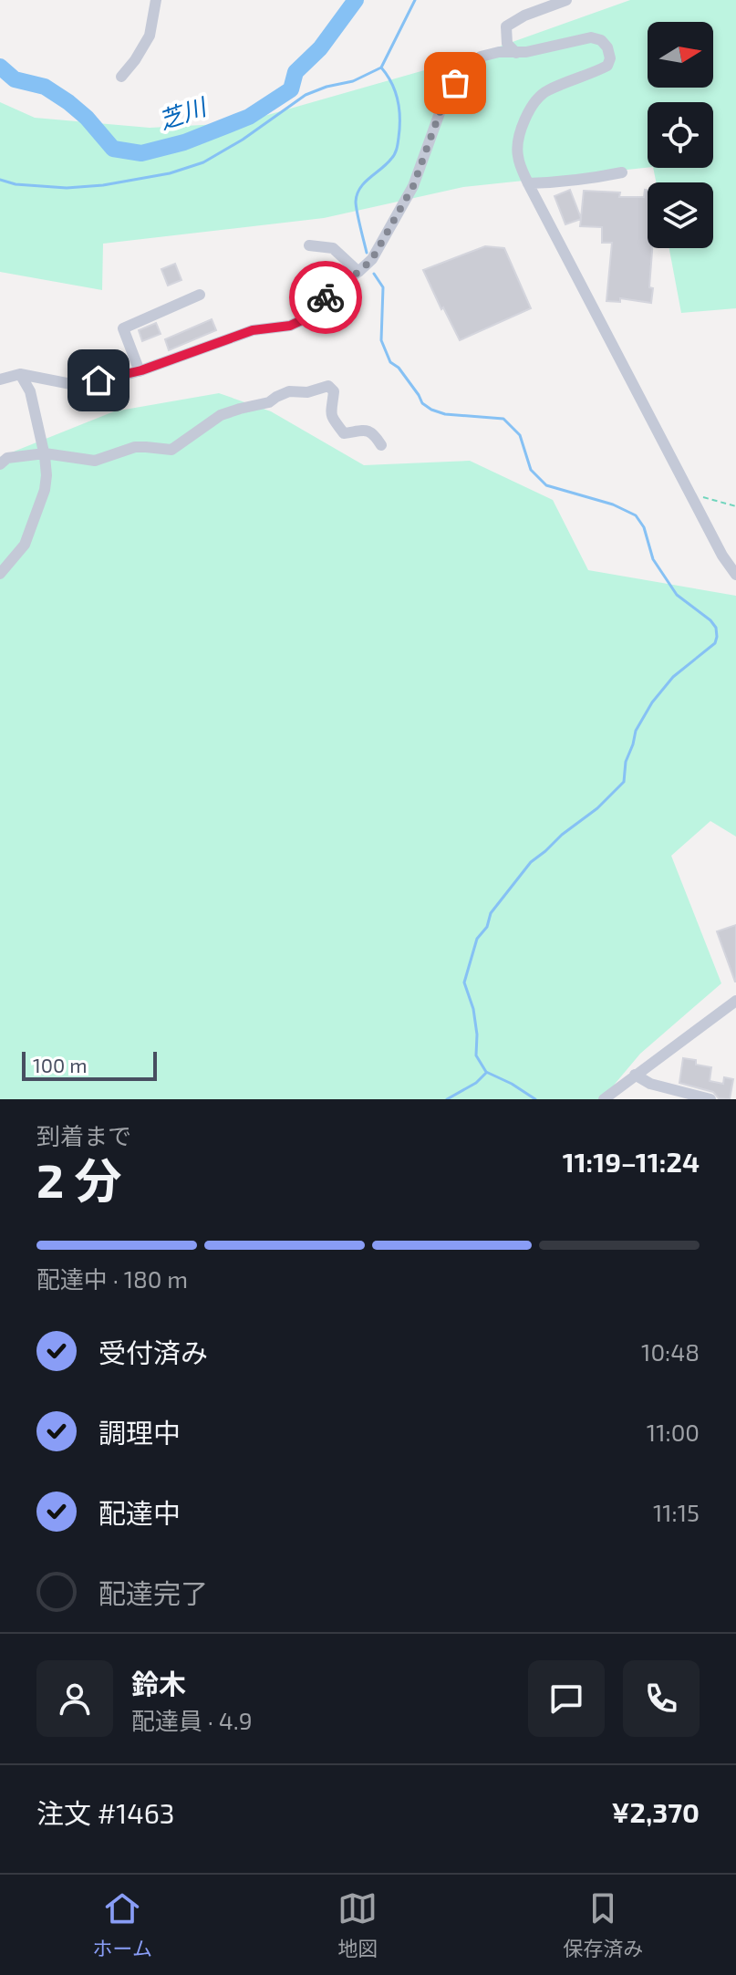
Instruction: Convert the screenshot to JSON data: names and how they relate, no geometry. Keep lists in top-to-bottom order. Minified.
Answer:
{"water":["芝川"],"scale_bar":"100 m","north":"right","page":{"scale":"100 m","heading":["2 分","到着まで","11:19–11:24"],"panel":["鈴木","配達員 · 4.9","注文 #1463","¥2,370"],"bar":"配達中 · 180 m","list":[["受付済み","10:48"],["調理中","11:00"],["配達中","11:15"],"配達完了"],"tabs":["ホーム","地図","保存済み"]}}
